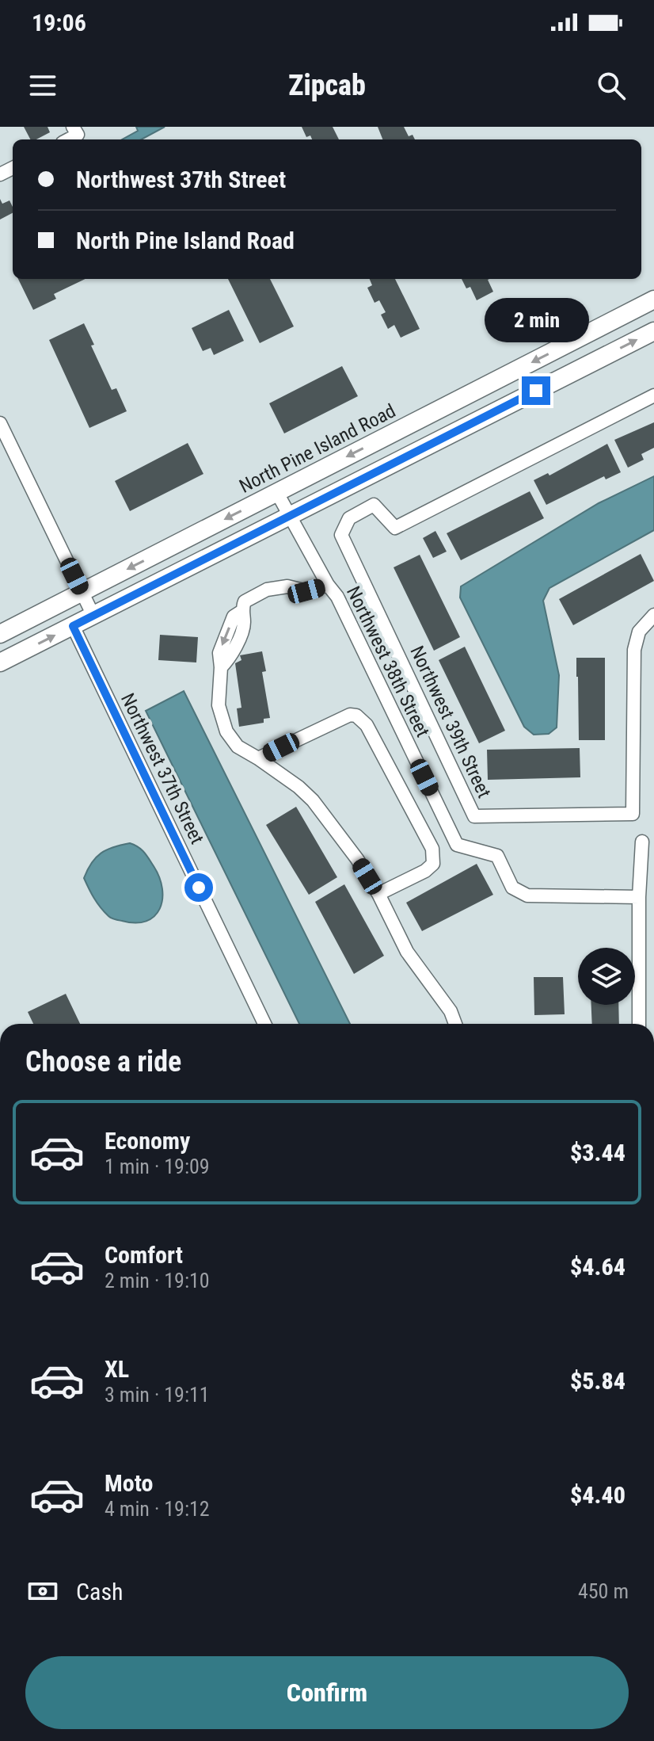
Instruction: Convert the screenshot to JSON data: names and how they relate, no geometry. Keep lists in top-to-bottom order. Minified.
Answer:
{"streets":{"main road":["North Pine Island Road"],"street":["Northwest 38th Street","Northwest 39th Street","Northwest 37th Street"]},"crossings":[["North Pine Island Road","Northwest 38th Street"]],"page":{"status":"19:06","header":"Zipcab","banner":["Northwest 37th Street","North Pine Island Road"],"bubble":"2 min","heading":"Choose a ride","list":[{"name":"Economy","note":"1 min · 19:09","value":"$3.44"},{"name":"Comfort","note":"2 min · 19:10","value":"$4.64"},{"name":"XL","note":"3 min · 19:11","value":"$5.84"},{"name":"Moto","note":"4 min · 19:12","value":"$4.40"}],"pay":["Cash","450 m"],"buttons":"Confirm"}}
